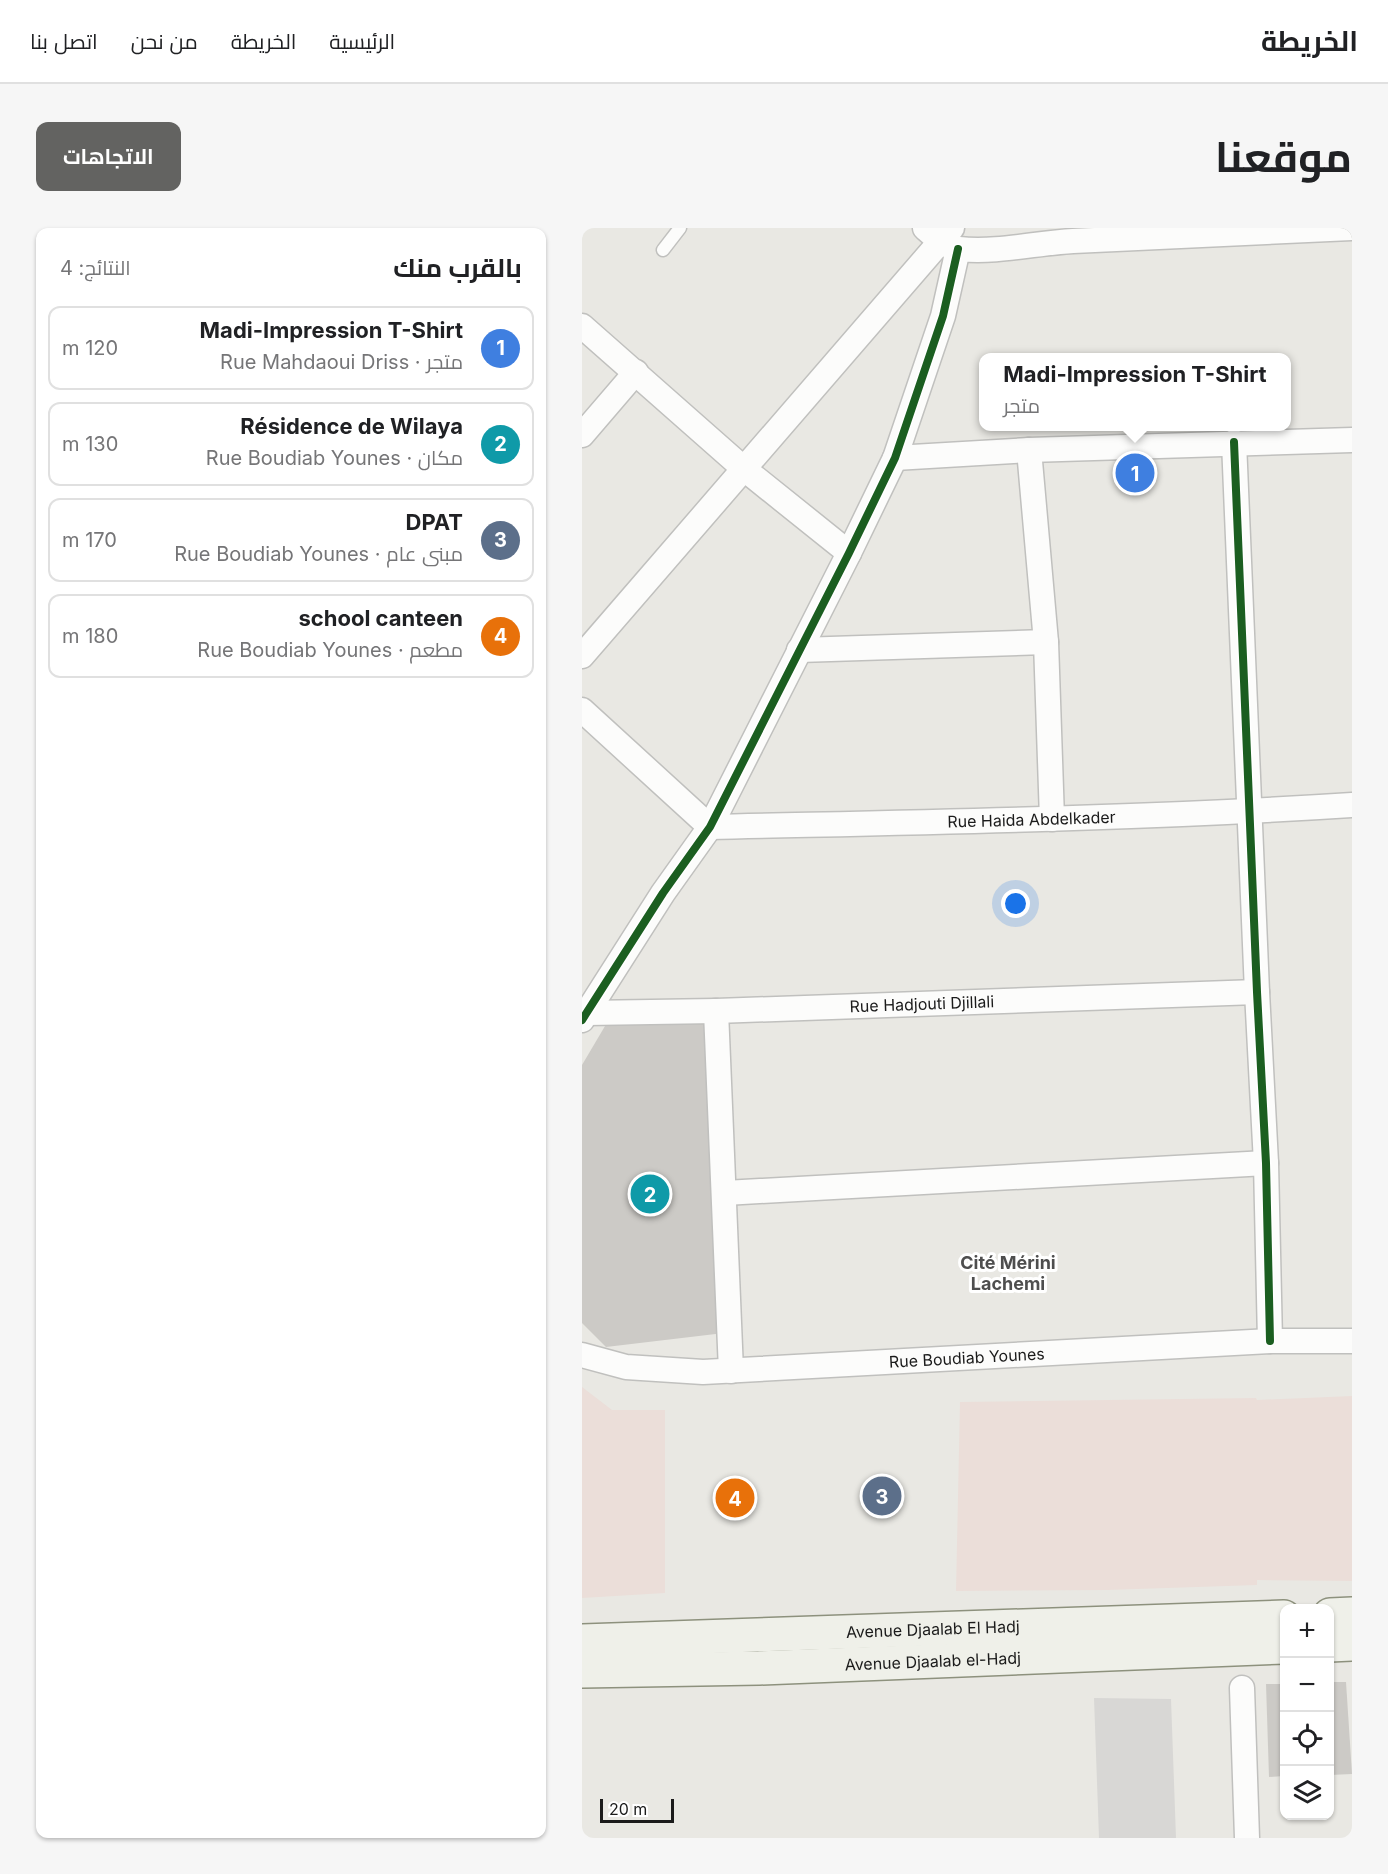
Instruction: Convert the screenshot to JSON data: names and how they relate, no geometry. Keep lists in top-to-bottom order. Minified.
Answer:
{"streets":{"main road":["Avenue Djaalab El Hadj","Avenue Djaalab el-Hadj"],"street":["Rue Haida Abdelkader","Rue Hadjouti Djillali","Rue Boudiab Younes"]},"districts":["Cité Mérini Lachemi"],"scale_bar":"20 m","page":{"header":"الخريطة","nav":["الرئيسية","الخريطة","من نحن","اتصل بنا"],"title":"موقعنا","buttons":"الاتجاهات","heading":["بالقرب منك","النتائج: 4"],"list":[{"mark":"1","name":"Madi-Impression T-Shirt","note":"متجر · Rue Mahdaoui Driss","value":"120 m"},{"mark":"2","name":"Résidence de Wilaya","note":"مكان · Rue Boudiab Younes","value":"130 m"},{"mark":"3","name":"DPAT","note":"مبنى عام · Rue Boudiab Younes","value":"170 m"},{"mark":"4","name":"school canteen","note":"مطعم · Rue Boudiab Younes","value":"180 m"}],"popup":["Madi-Impression T-Shirt","متجر"],"pins":["1","2","3","4"],"map_buttons":["+","−"],"scale":"20 m"}}
